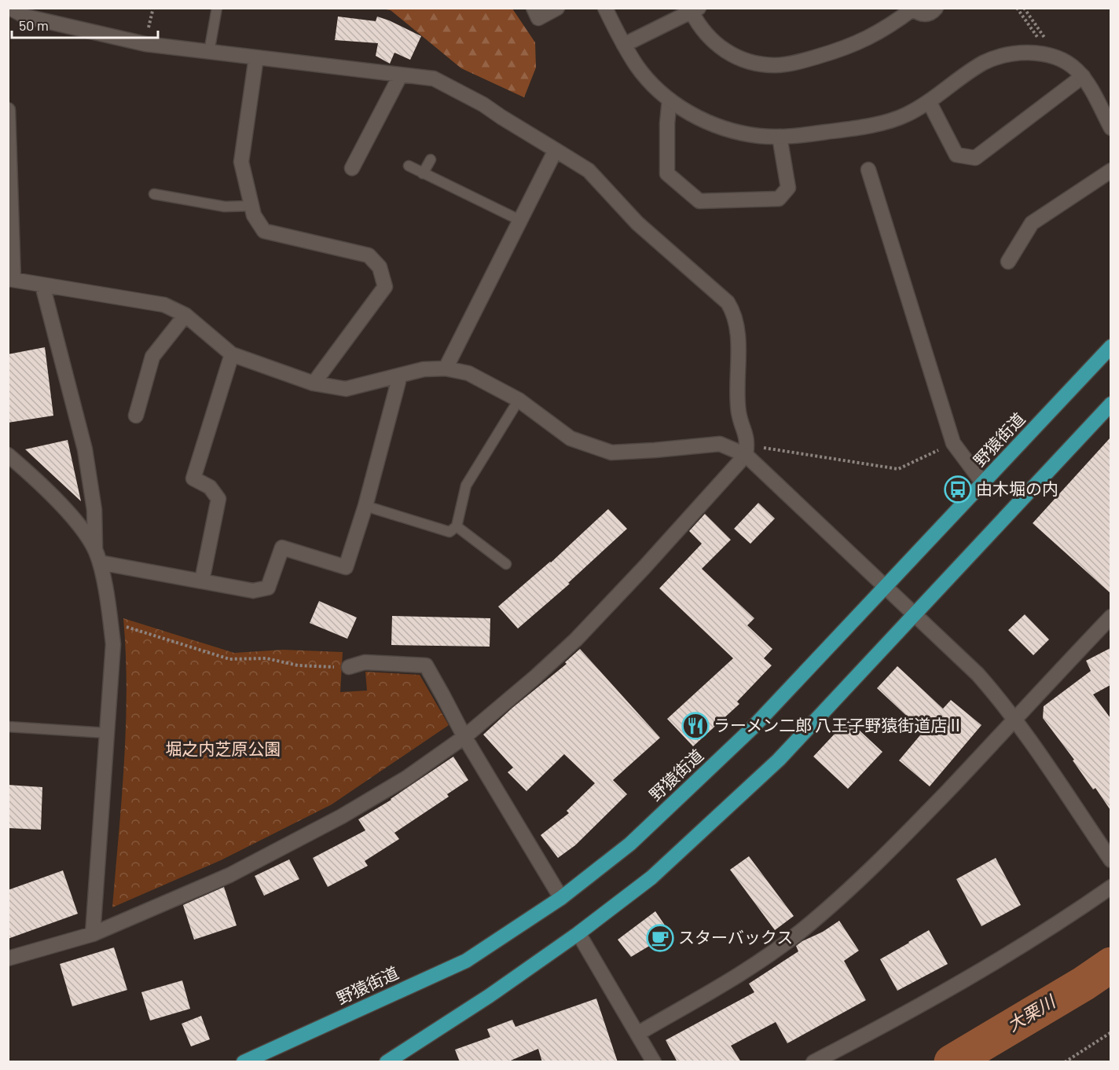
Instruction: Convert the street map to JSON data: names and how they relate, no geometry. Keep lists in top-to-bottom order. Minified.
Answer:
{"streets":{"main road":["野猿街道"]},"water":["大栗川"],"parks":["堀之内芝原公園"],"places":{"bus stop":["由木堀の内"],"restaurant":["ラーメン二郎 八王子野猿街道店Ⅱ"],"cafe":["スターバックス"]},"scale_bar":"50 m"}
